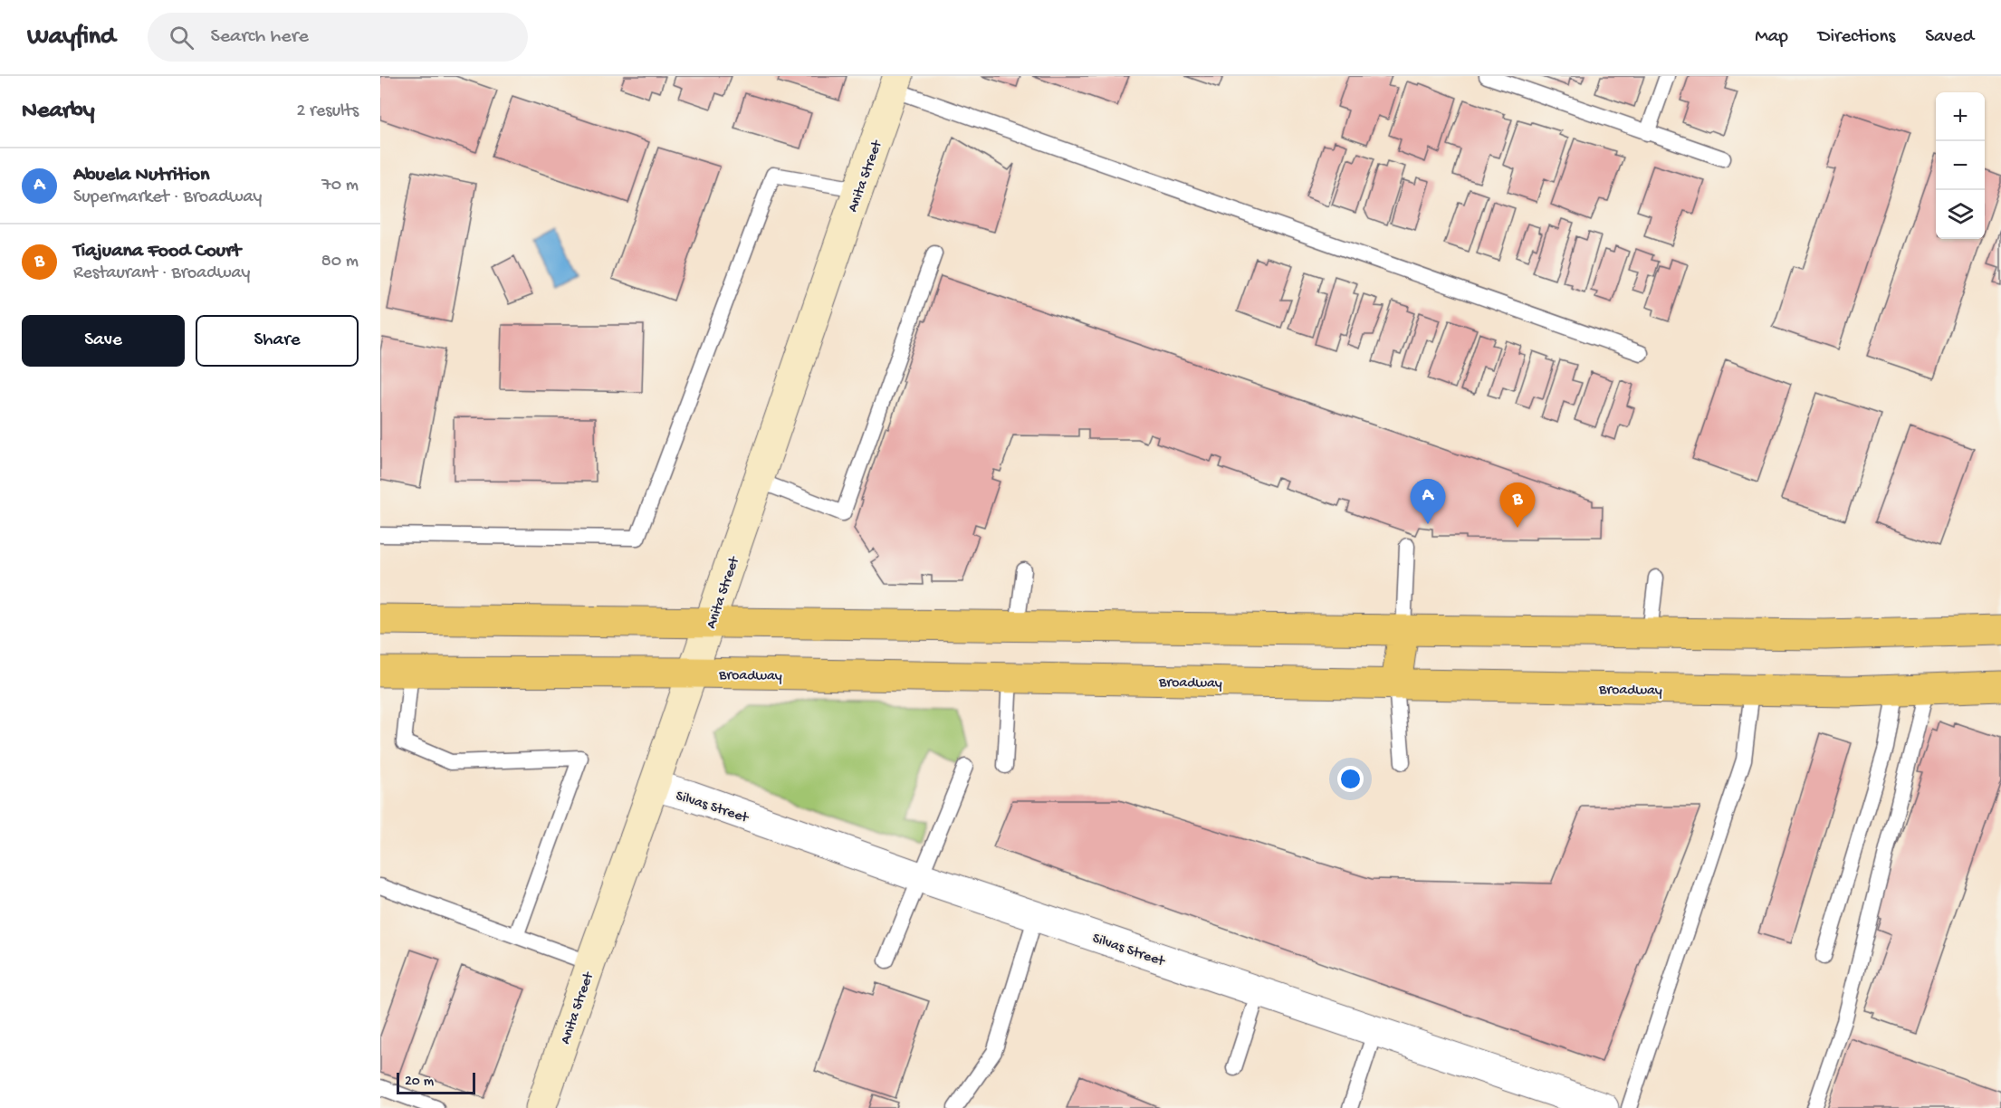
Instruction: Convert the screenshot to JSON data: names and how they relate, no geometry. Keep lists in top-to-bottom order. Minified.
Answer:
{"streets":{"main road":["Broadway"],"street":["Anita Street","Silvas Street"]},"crossings":[["Anita Street","Broadway"],["Anita Street","Silvas Street"]],"scale_bar":"20 m","page":{"header":"Wayfind","search":"Search here","nav":["Map","Directions","Saved"],"heading":["Nearby","2 results"],"map_buttons":["+","−"],"list":[{"mark":"A","name":"Abuela Nutrition","note":"Supermarket · Broadway","value":"70 m"},{"mark":"B","name":"Tiajuana Food Court","note":"Restaurant · Broadway","value":"80 m"}],"buttons":["Save","Share"],"pins":["A","B"],"scale":"20 m"}}
